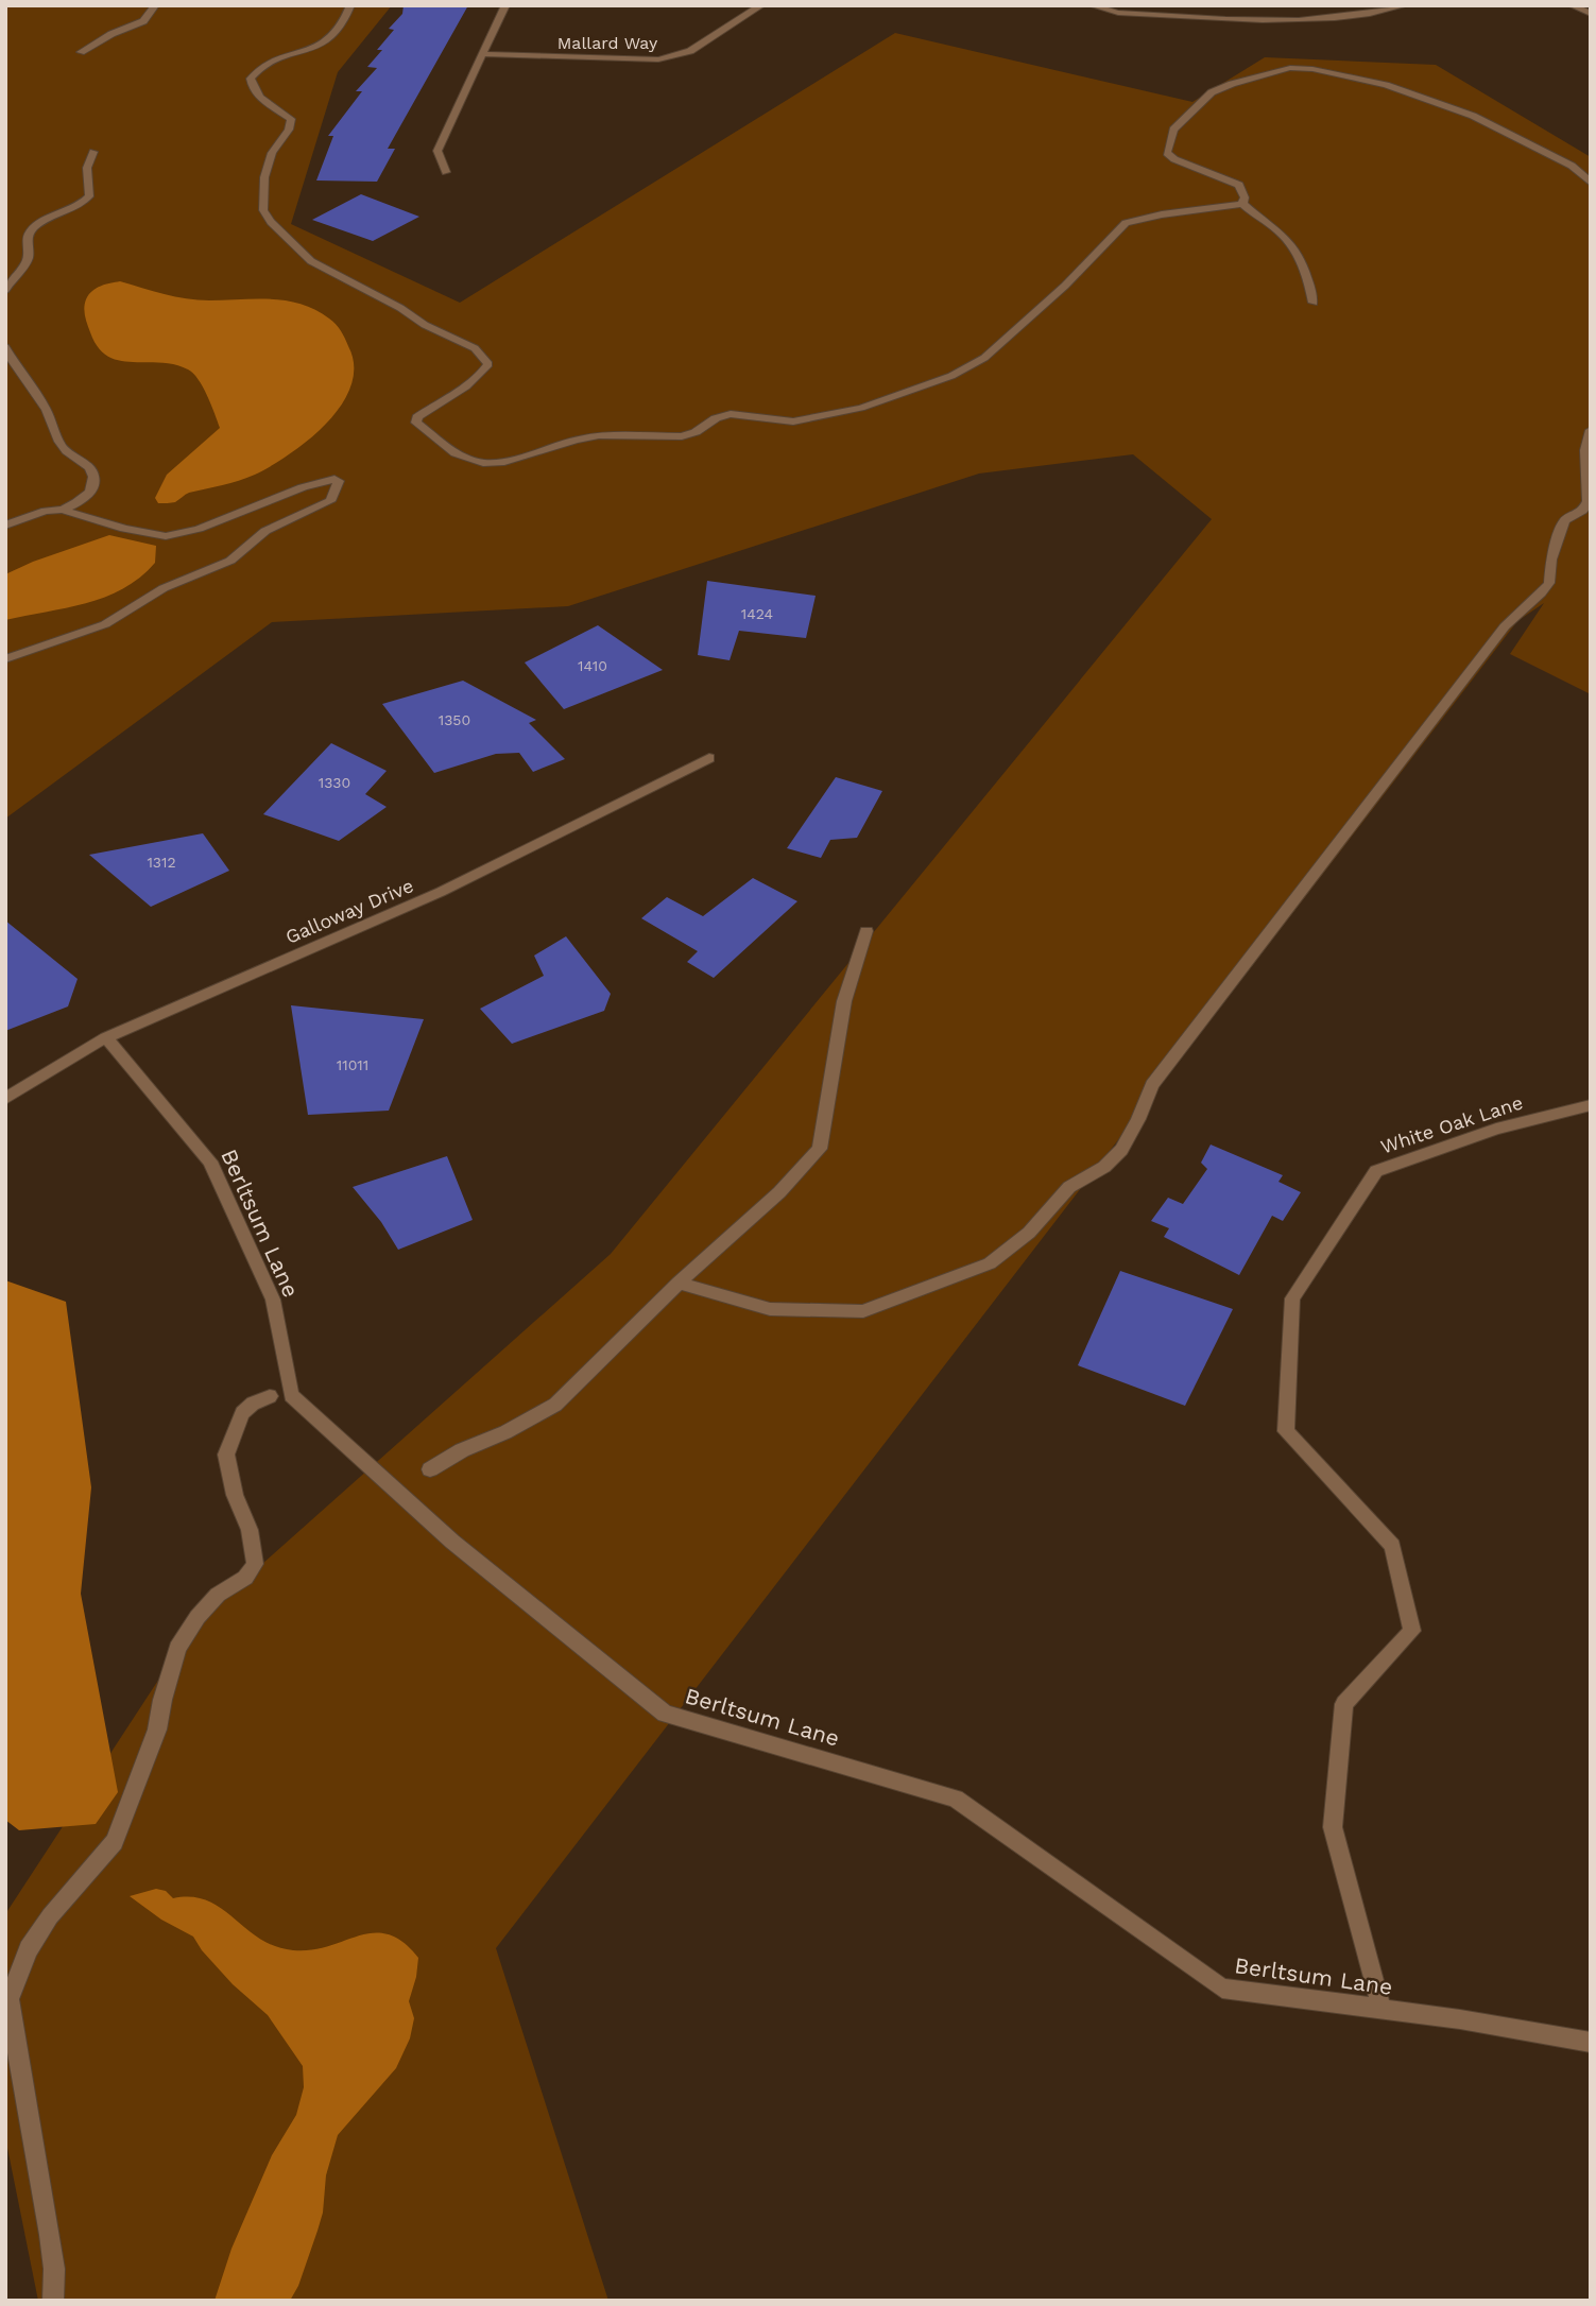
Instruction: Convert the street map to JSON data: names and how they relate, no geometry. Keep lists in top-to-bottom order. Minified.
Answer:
{"streets":{"street":["Mallard Way","Galloway Drive","White Oak Lane","Berltsum Lane"]},"crossings":[["Galloway Drive","Berltsum Lane"],["White Oak Lane","Berltsum Lane"]],"house_numbers":["1424","1410","1350","1330","1312","11011"]}
